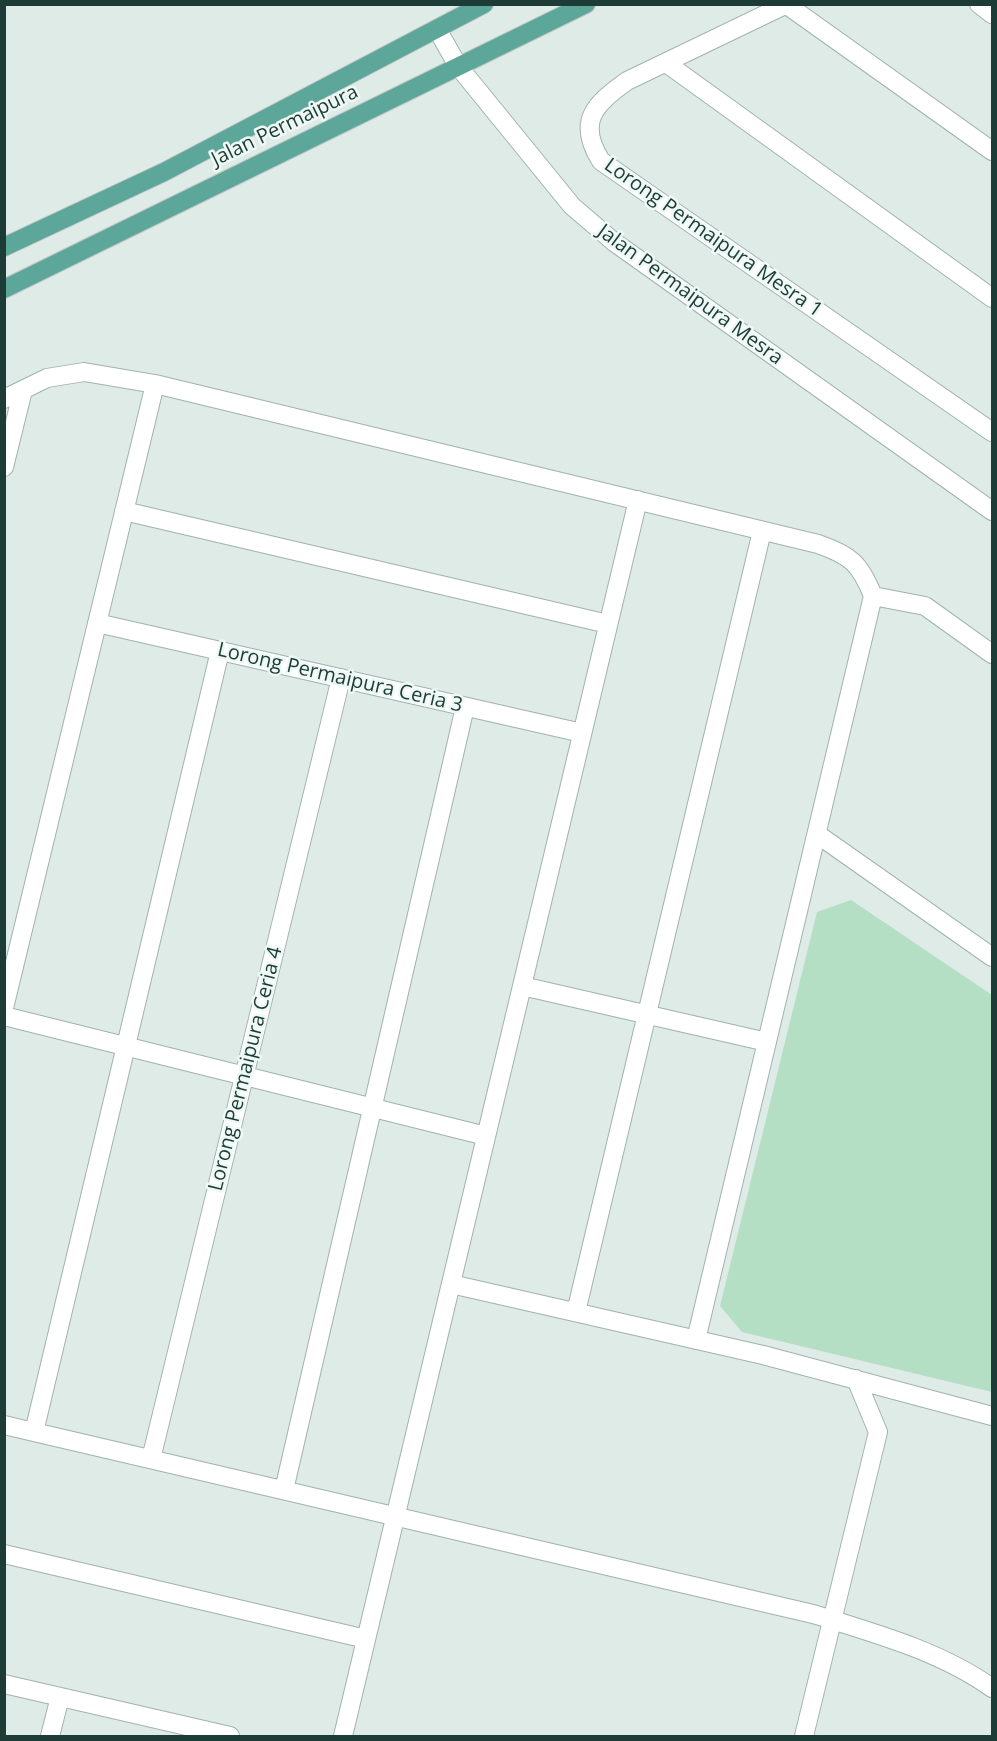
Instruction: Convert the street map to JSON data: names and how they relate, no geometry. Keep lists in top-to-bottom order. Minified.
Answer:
{"streets":{"main road":["Jalan Permaipura"],"street":["Lorong Permaipura Mesra 1","Jalan Permaipura Mesra","Lorong Permaipura Ceria 3","Lorong Permaipura Ceria 4"]},"crossings":[["Jalan Permaipura","Jalan Permaipura Mesra"],["Lorong Permaipura Ceria 3","Lorong Permaipura Ceria 4"]]}
